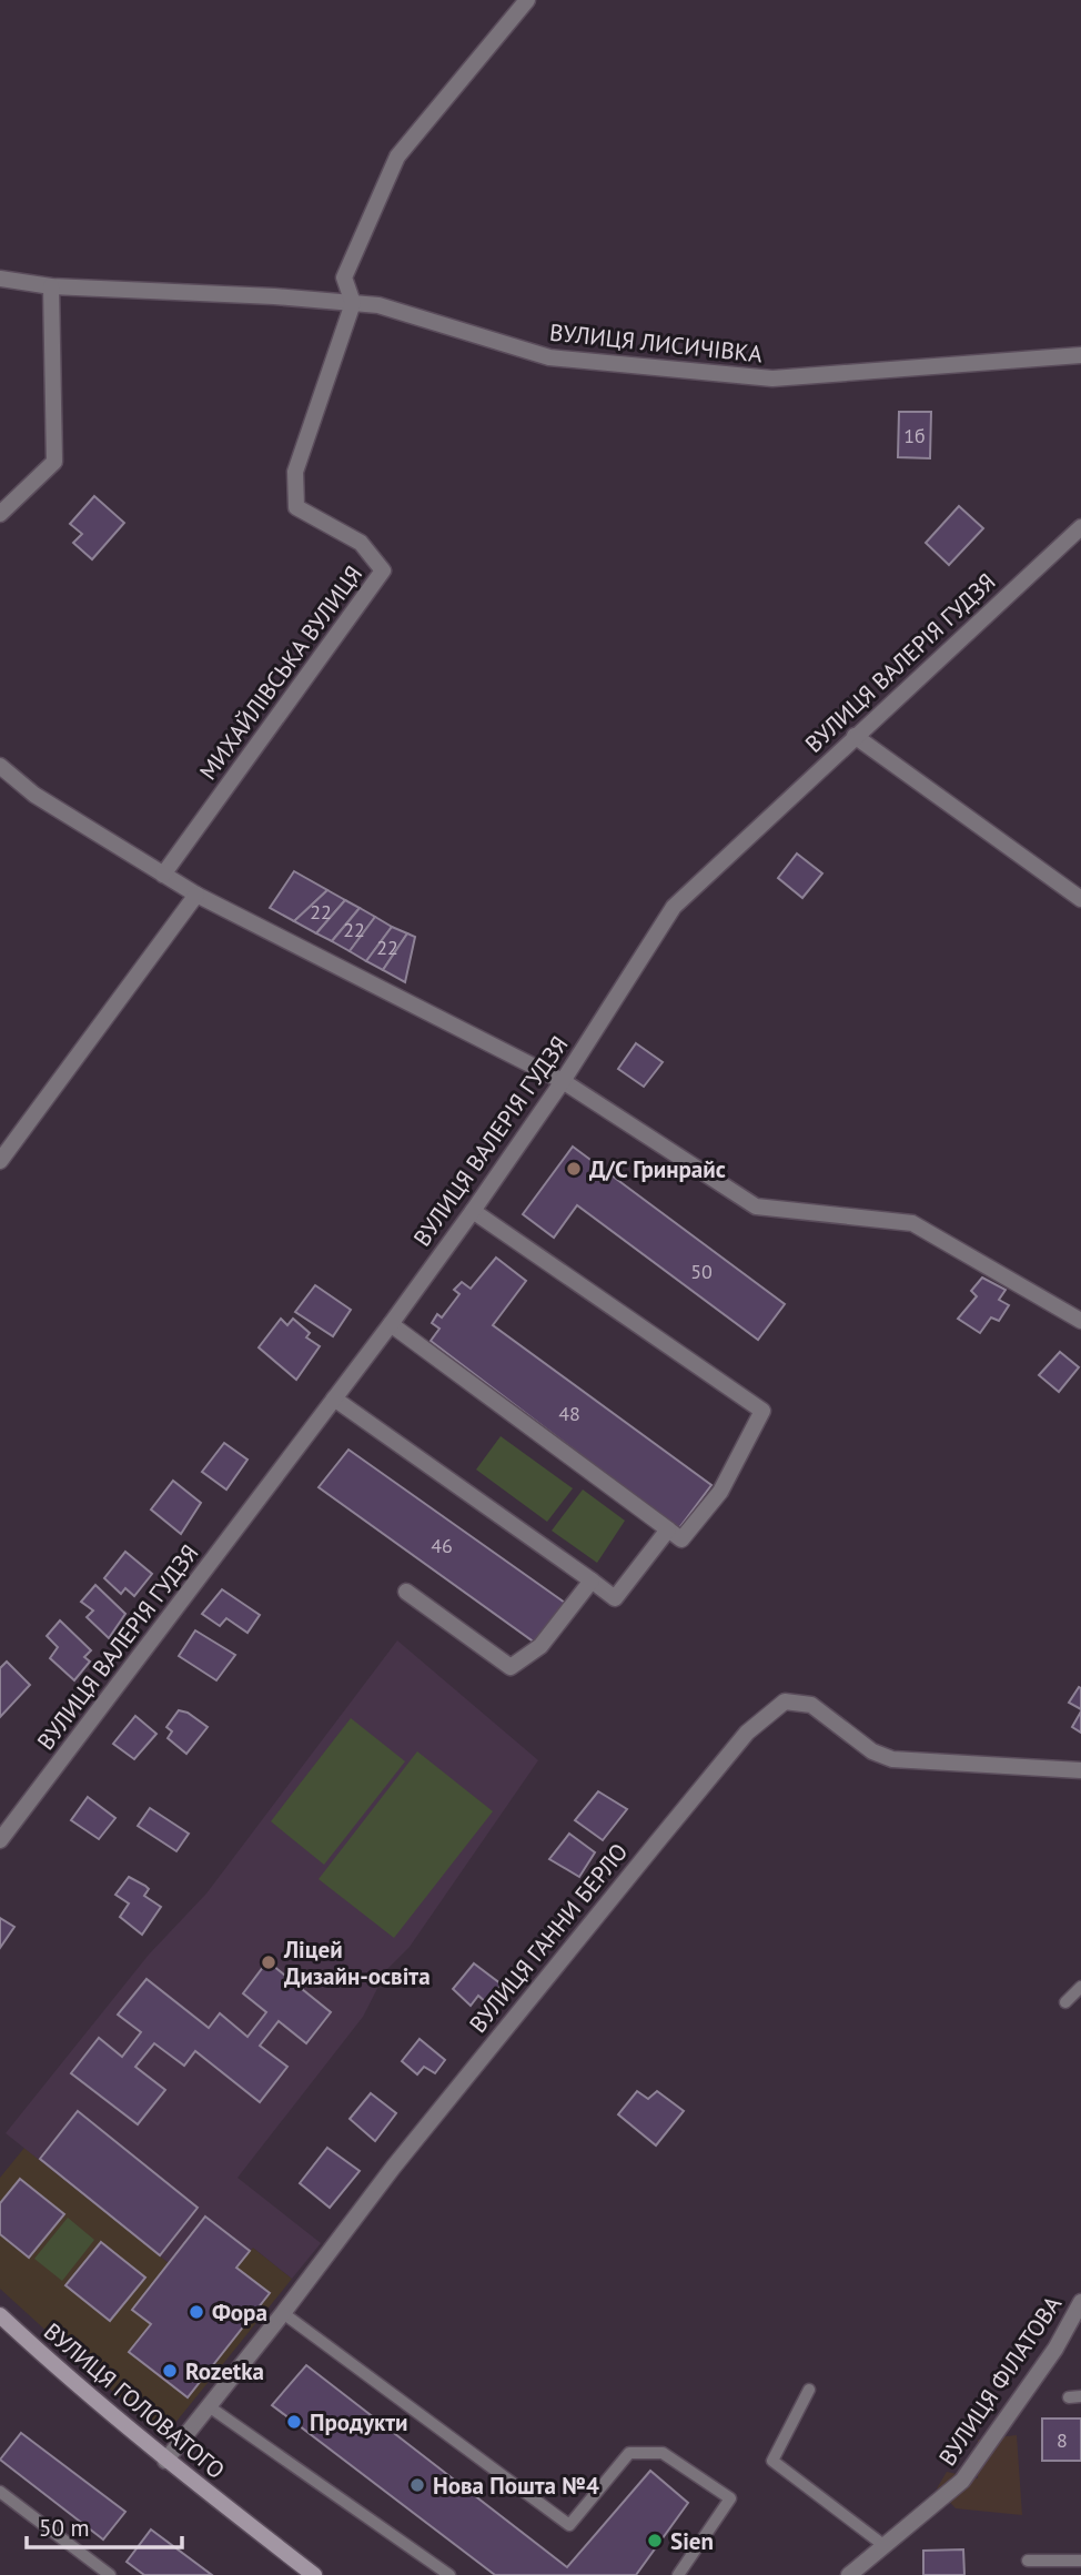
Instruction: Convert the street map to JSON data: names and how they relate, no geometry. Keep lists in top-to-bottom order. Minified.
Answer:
{"streets":{"main road":["ВУЛИЦЯ ГОЛОВАТОГО"],"street":["ВУЛИЦЯ ЛИСИЧІВКА","ВУЛИЦЯ ВАЛЕРІЯ ГУДЗЯ","МИХАЙЛІВСЬКА ВУЛИЦЯ","ВУЛИЦЯ ГАННИ БЕРЛО","ВУЛИЦЯ ФІЛАТОВА"]},"crossings":[["ВУЛИЦЯ ЛИСИЧІВКА","МИХАЙЛІВСЬКА ВУЛИЦЯ"],["ВУЛИЦЯ ГАННИ БЕРЛО","ВУЛИЦЯ ГОЛОВАТОГО"]],"places":["Д/С Гринрайс","Ліцей Дизайн-освіта","Фора","Rozetka","Продукти","Нова Пошта №4","Sien"],"house_numbers":["1б","22","22","22","50","48","46","8"],"scale_bar":"50 m"}
